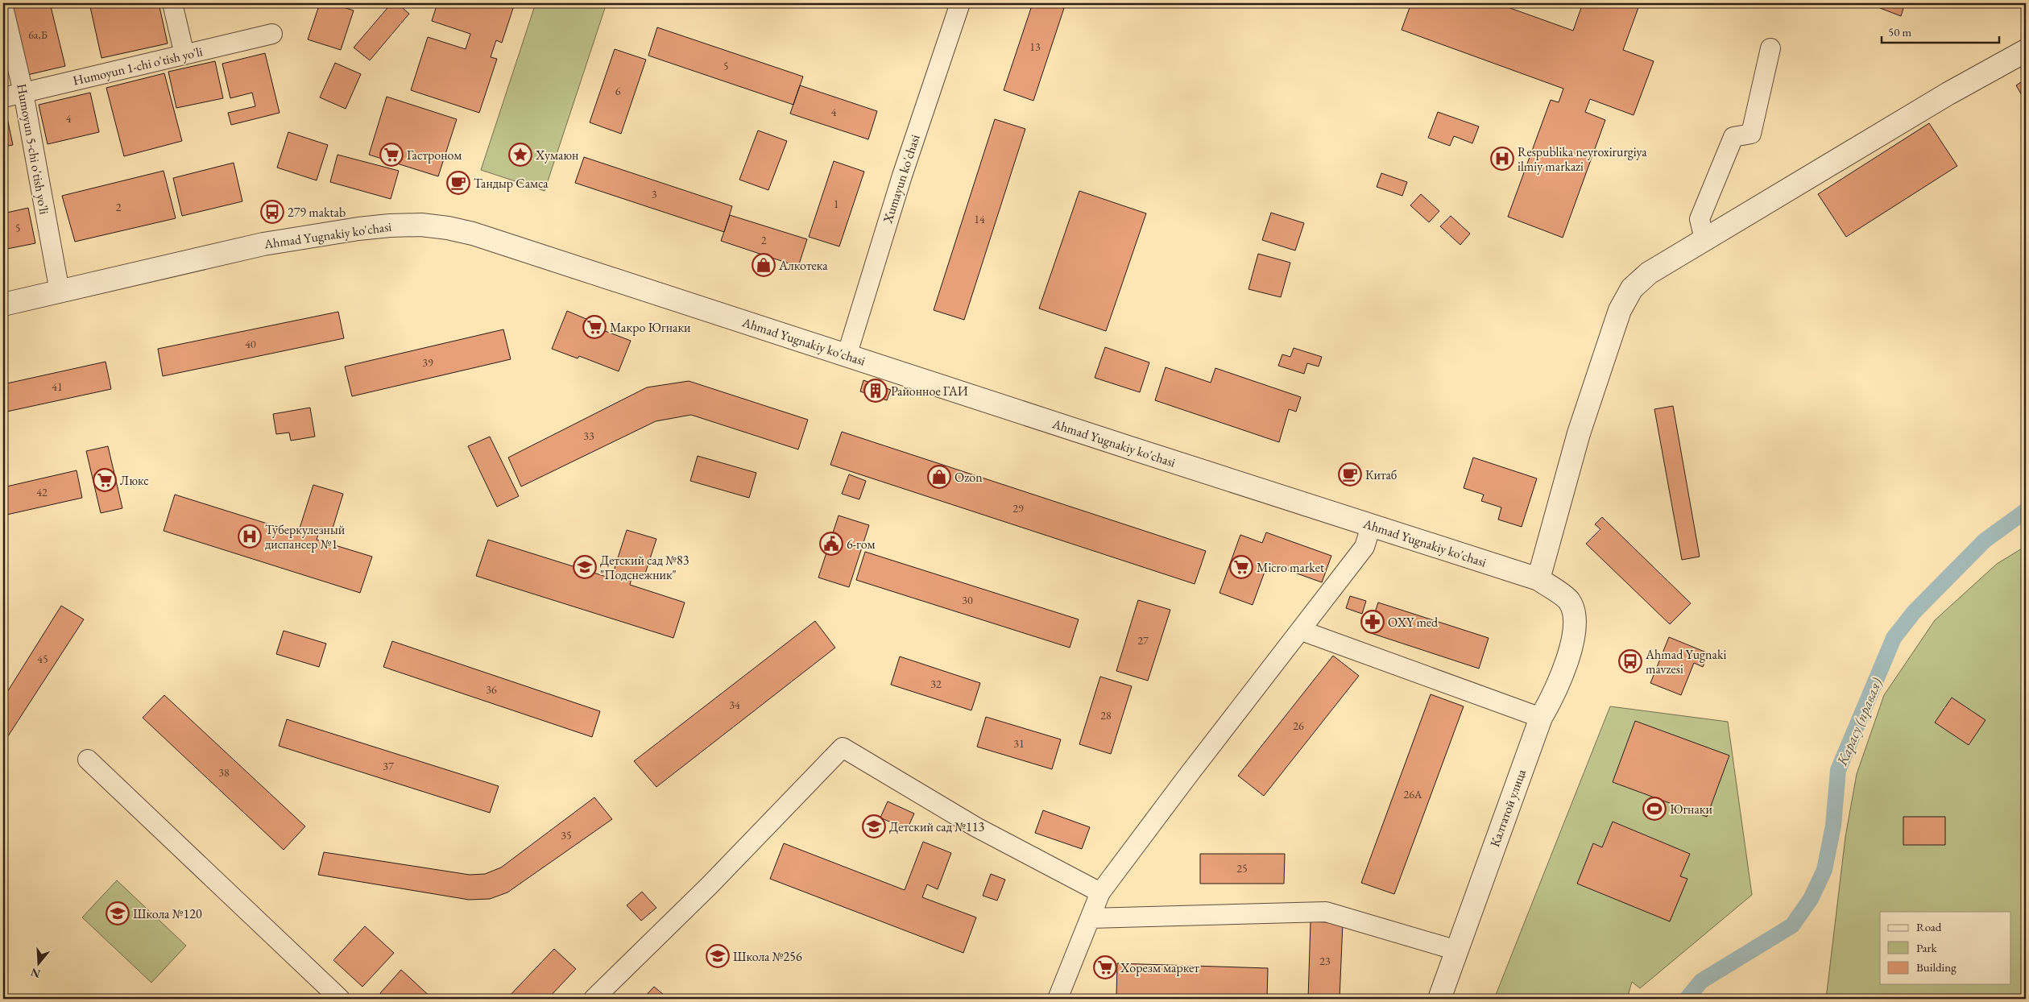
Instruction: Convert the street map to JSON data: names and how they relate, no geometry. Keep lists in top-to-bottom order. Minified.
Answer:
{"streets":{"street":["Humoyun 1-chi o'tish yo'li","Humoyun 5-chi o'tish yo'li","Xumayun ko'chasi","Ahmad Yugnakiy ko'chasi","Калтатой улица"]},"crossings":[["Humoyun 1-chi o'tish yo'li","Humoyun 5-chi o'tish yo'li"],["Humoyun 5-chi o'tish yo'li","Ahmad Yugnakiy ko'chasi"],["Xumayun ko'chasi","Ahmad Yugnakiy ko'chasi"],["Ahmad Yugnakiy ko'chasi","Калтатой улица"]],"water":["Карасу (правая)"],"places":{"supermarket":["Гастроном","Макро Югнаки","Люкс","Micro market","Хорезм маркет"],"place":["Хумаюн"],"hospital":["Respublika neyroxirurgiya ilmiy markazi","Туберкулезный диспансер №1"],"cafe":["Тандыр Самса","Китаб"],"bus stop":["279 maktab","Ahmad Yugnaki mavzesi"],"shop":["Алкотека","Ozon"],"building":["Районное ГАИ"],"public building":["6-гом"],"school or university":["Детский сад №83 \"Подснежник\"","Детский сад №113","Школа №120","Школа №256"],"pharmacy":["OXY med"],"sports":["Югнаки"]},"house_numbers":["6а,Б","13","5","6","4","4","3","1","2","14","5","2","40","39","41","33","42","29","30","27","45","32","36","34","28","26","31","37","38","26A","35","25","23"],"legend":["Road","Park","Building"],"scale_bar":"50 m","north":"bottom"}
